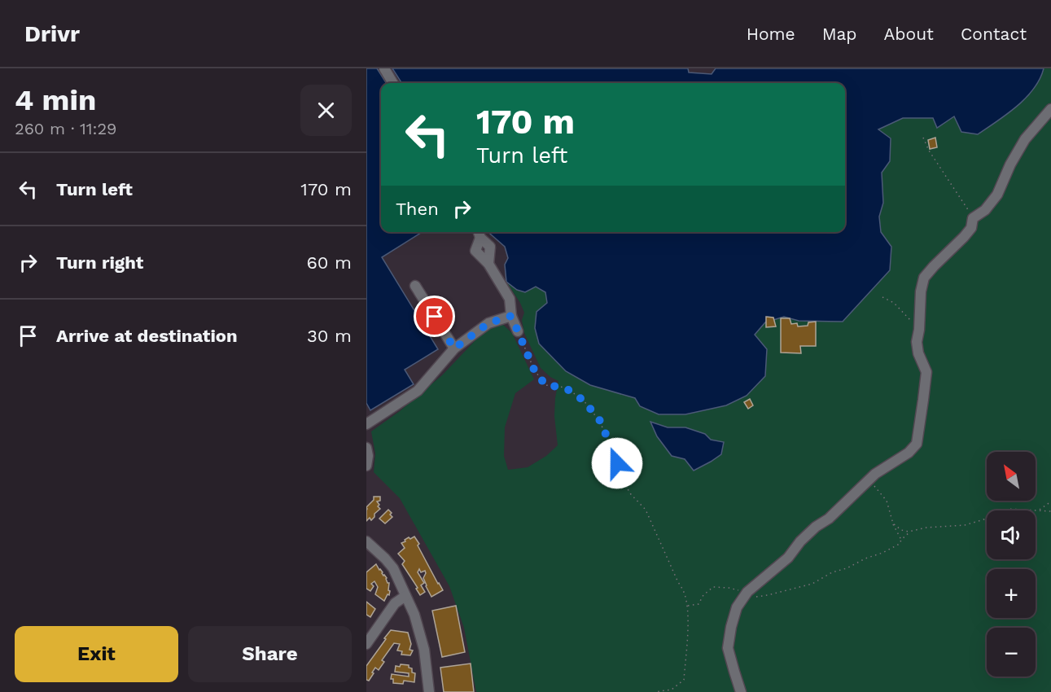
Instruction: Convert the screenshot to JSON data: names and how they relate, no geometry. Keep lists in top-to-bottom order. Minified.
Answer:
{"north":"top left","page":{"header":"Drivr","nav":["Home","Map","About","Contact"],"heading":["4 min","260 m · 11:29"],"turn":["170 m","Turn left"],"list":[{"name":"Turn left","value":"170 m"},{"name":"Turn right","value":"60 m"},{"name":"Arrive at destination","value":"30 m"}],"then":"Then","map_buttons":["+","−"],"buttons":["Exit","Share"]}}
